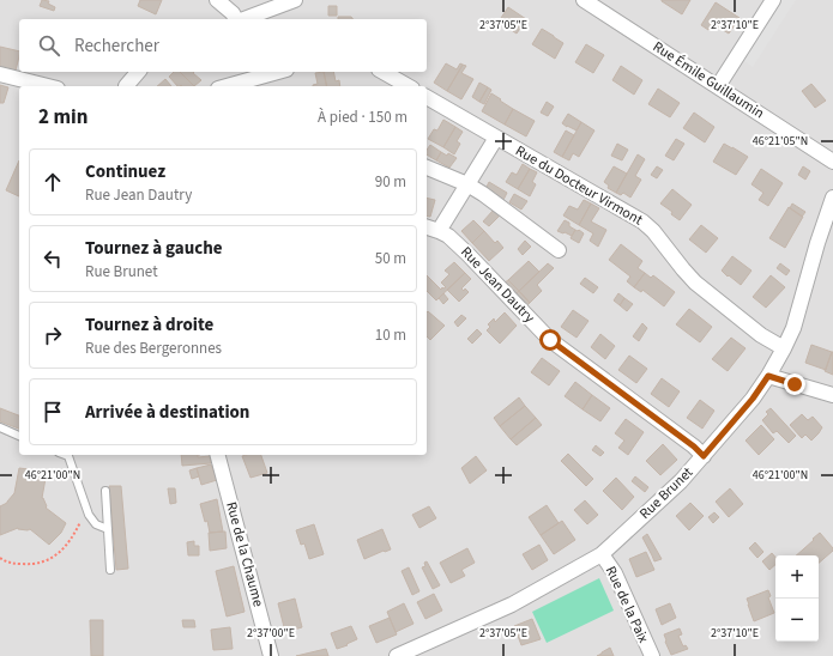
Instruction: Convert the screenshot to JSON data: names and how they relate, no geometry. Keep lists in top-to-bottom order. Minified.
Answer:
{"streets":{"street":["Rue Émile Guillaumin","Rue du Docteur Virmont","Rue Jean Dautry","Rue Brunet","Rue de la Chaume","Rue de la Paix"]},"crossings":[["Rue du Docteur Virmont","Rue Brunet"],["Rue Jean Dautry","Rue Brunet"],["Rue Brunet","Rue de la Paix"]],"page":{"search":"Rechercher","heading":["2 min","À pied · 150 m"],"list":[["Continuez","Rue Jean Dautry","90 m"],["Tournez à gauche","Rue Brunet","50 m"],["Tournez à droite","Rue des Bergeronnes","10 m"],"Arrivée à destination"],"map_buttons":["+","−"]},"coordinates":["2°37'05\"E","2°37'10\"E","46°21'05\"N","46°21'00\"N","2°37'00\"E"]}
